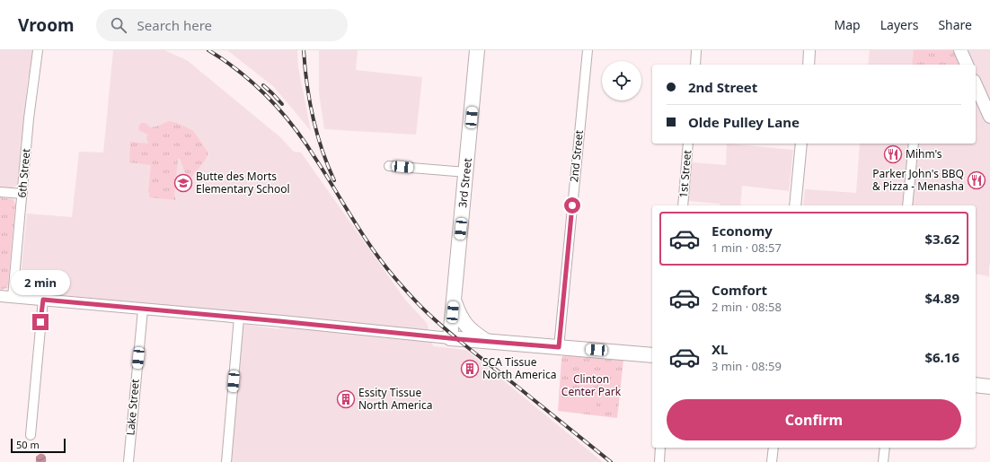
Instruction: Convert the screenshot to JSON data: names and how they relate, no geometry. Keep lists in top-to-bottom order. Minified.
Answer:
{"streets":{"main road":["3rd Street"],"street":["2nd Street","6th Street","1st Street","Lake Street"]},"parks":["Clinton Center Park"],"places":{"restaurant":["Mihm's","Parker John's BBQ & Pizza - Menasha"],"school or university":["Butte des Morts Elementary School"],"building":["SCA Tissue North America","Essity Tissue North America"]},"scale_bar":"50 m","page":{"header":"Vroom","search":"Search here","nav":["Map","Layers","Share"],"banner":["2nd Street","Olde Pulley Lane"],"list":[{"name":"Economy","note":"1 min · 08:57","value":"$3.62"},{"name":"Comfort","note":"2 min · 08:58","value":"$4.89"},{"name":"XL","note":"3 min · 08:59","value":"$6.16"}],"bubble":"2 min","buttons":"Confirm","scale":"50 m"}}
